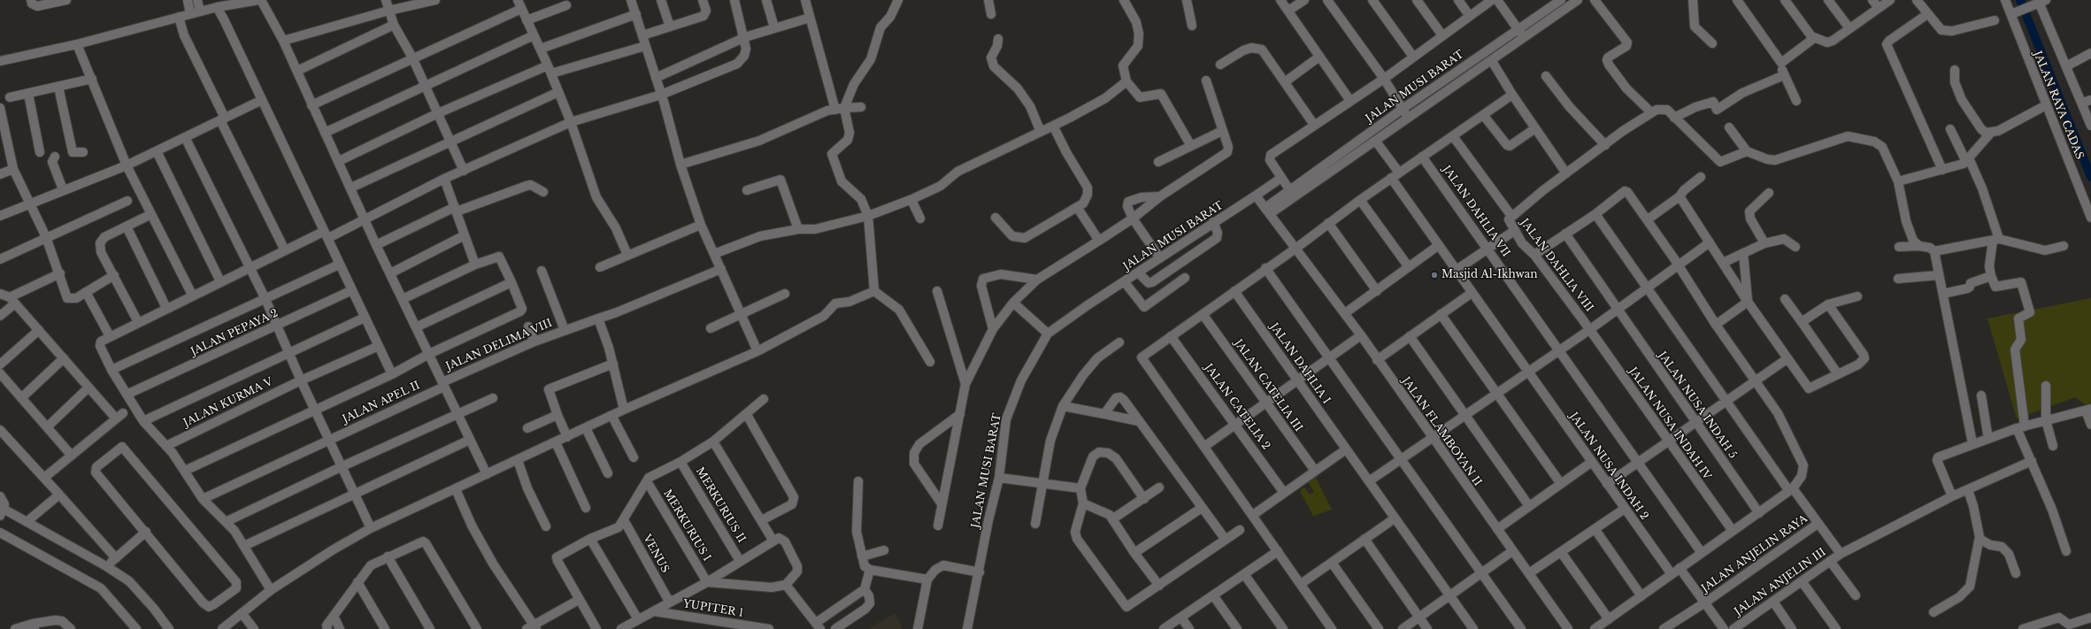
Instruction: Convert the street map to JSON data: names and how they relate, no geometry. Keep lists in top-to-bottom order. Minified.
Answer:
{"streets":{"street":["JALAN MUSI BARAT","JALAN RAYA CADAS","JALAN DAHLIA VII","JALAN DAHLIA VIII","JALAN PEPAYA 2","JALAN DELIMA VIII","JALAN DAHLIA I","JALAN CATELIA III","JALAN KURMA V","JALAN APEL II","JALAN NUSA INDAH 5","JALAN CATELIA 2","JALAN NUSA INDAH IV","JALAN FLAMBOYAN II","JALAN NUSA INDAH 2","MERKURIUS II","MERKURIUS I","VENUS","JALAN ANJELIN RAYA","JALAN ANJELIN III","YUPITER 1"]},"crossings":[["JALAN MUSI BARAT","JALAN FLAMBOYAN II"],["JALAN DAHLIA VIII","JALAN NUSA INDAH IV"],["JALAN DELIMA VIII","JALAN APEL II"]],"places":["Masjid Al-Ikhwan"]}
